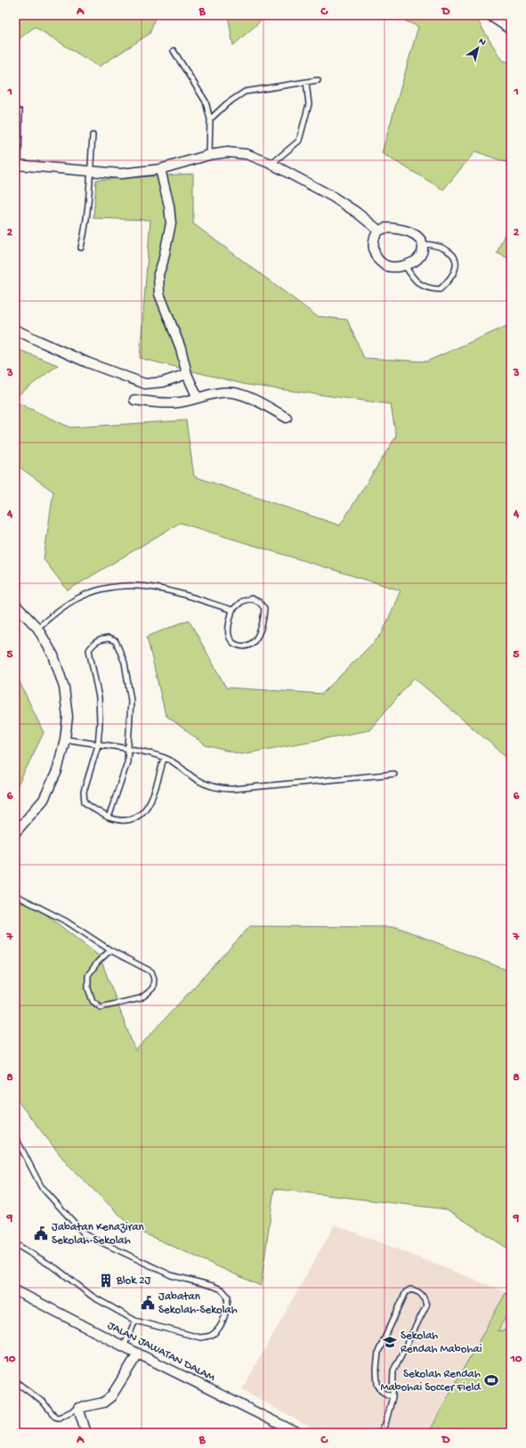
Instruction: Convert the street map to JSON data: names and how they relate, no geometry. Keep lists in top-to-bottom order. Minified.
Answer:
{"streets":{"street":["JALAN JAWATAN DALAM"]},"places":{"public building":["Jabatan Kenaziran Sekolah-Sekolah","Jabatan Sekolah-Sekolah"],"building":["Blok 2J"],"school or university":["Sekolah Rendah Mabohai"],"sports":["Sekolah Rendah Mabohai Soccer Field"]},"north":"top right","grid":{"columns":["A","B","C","D"],"rows":["1","2","3","4","5","6","7","8","9","10"]}}
